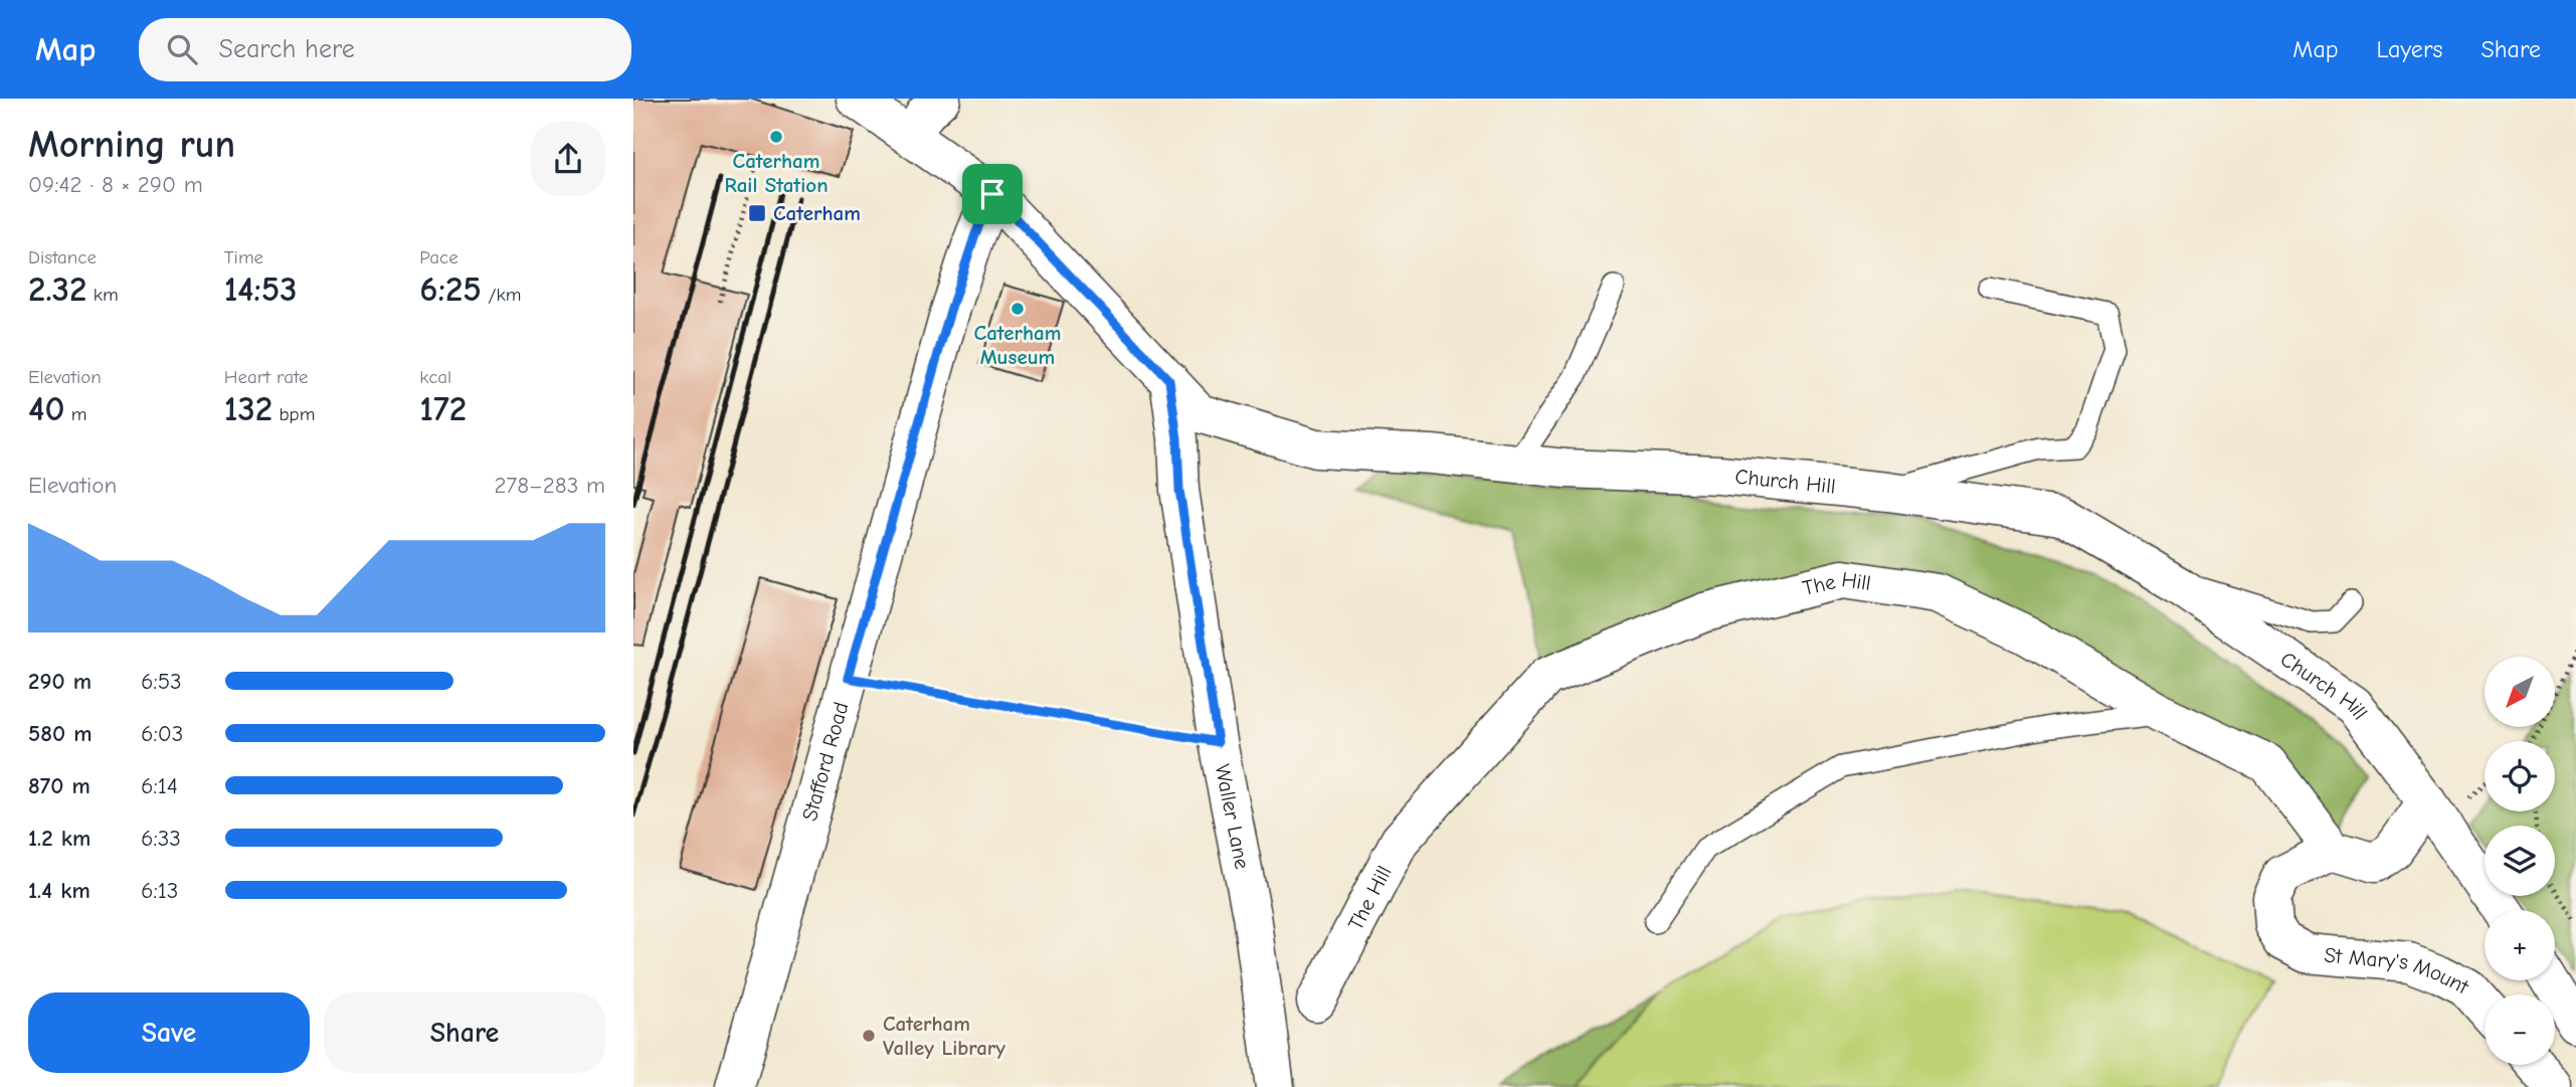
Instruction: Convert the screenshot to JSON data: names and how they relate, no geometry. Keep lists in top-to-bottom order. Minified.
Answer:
{"streets":{"street":["Church Hill","The Hill","Stafford Road","Waller Lane","St Mary's Mount"]},"crossings":[["Church Hill","Stafford Road"],["Church Hill","Waller Lane"],["The Hill","St Mary's Mount"]],"places":{"other":["Caterham Rail Station","Caterham Museum","Caterham Valley Library"],"transit":["Caterham"]},"north":"bottom left","page":{"header":"Map","search":"Search here","nav":["Map","Layers","Share"],"heading":["Morning run","09:42 · 8 × 290 m"],"stats":[["Distance","2.32 km"],["Time","14:53"],["Pace","6:25 /km"],["Elevation","40 m"],["Heart rate","132 bpm"],["kcal","172"]],"chart":["Elevation","278–283 m"],"list":[{"name":"290 m","note":"6:53"},{"name":"580 m","note":"6:03"},{"name":"870 m","note":"6:14"},{"name":"1.2 km","note":"6:33"},{"name":"1.4 km","note":"6:13"}],"map_buttons":["+","−"],"buttons":["Save","Share"]}}
